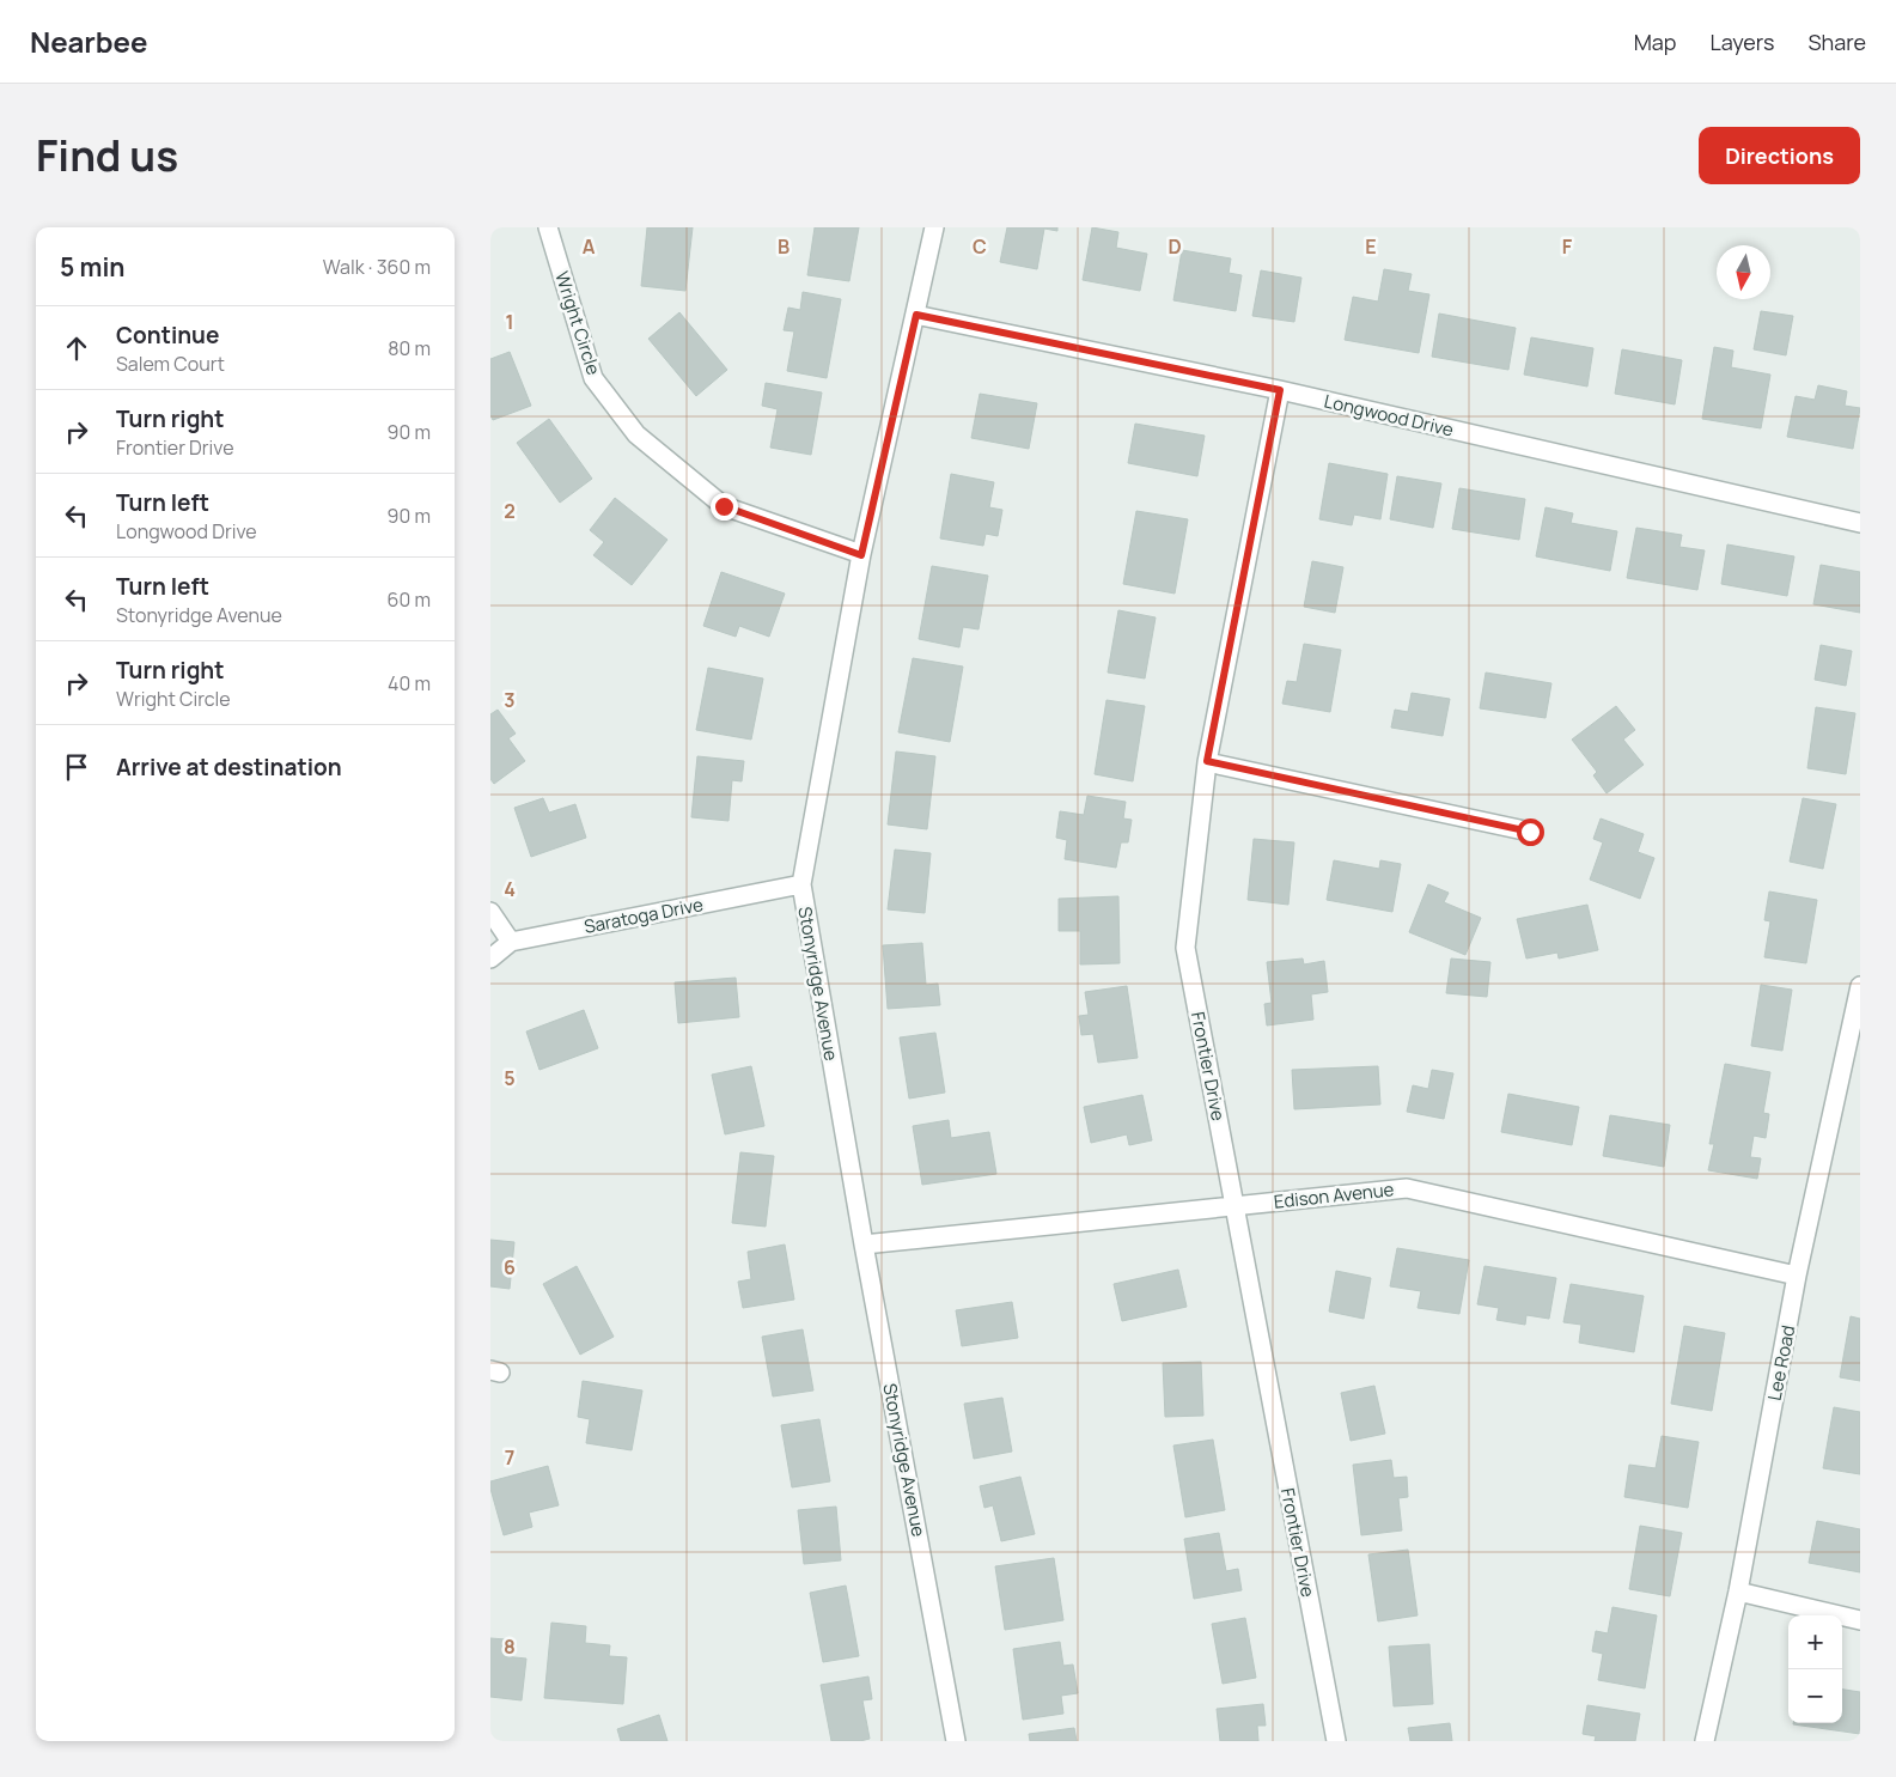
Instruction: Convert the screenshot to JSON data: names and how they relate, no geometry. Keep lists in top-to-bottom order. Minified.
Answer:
{"streets":{"street":["Wright Circle","Longwood Drive","Saratoga Drive","Stonyridge Avenue","Frontier Drive","Edison Avenue","Lee Road"]},"crossings":[["Wright Circle","Stonyridge Avenue"],["Longwood Drive","Stonyridge Avenue"],["Longwood Drive","Frontier Drive"],["Saratoga Drive","Stonyridge Avenue"],["Stonyridge Avenue","Edison Avenue"],["Frontier Drive","Edison Avenue"],["Edison Avenue","Lee Road"]],"north":"bottom","page":{"header":"Nearbee","nav":["Map","Layers","Share"],"title":"Find us","buttons":"Directions","heading":["5 min","Walk · 360 m"],"list":[["Continue","Salem Court","80 m"],["Turn right","Frontier Drive","90 m"],["Turn left","Longwood Drive","90 m"],["Turn left","Stonyridge Avenue","60 m"],["Turn right","Wright Circle","40 m"],"Arrive at destination"],"map_buttons":["+","−"]},"grid":{"columns":["A","B","C","D","E","F"],"rows":["1","2","3","4","5","6","7","8"]}}
